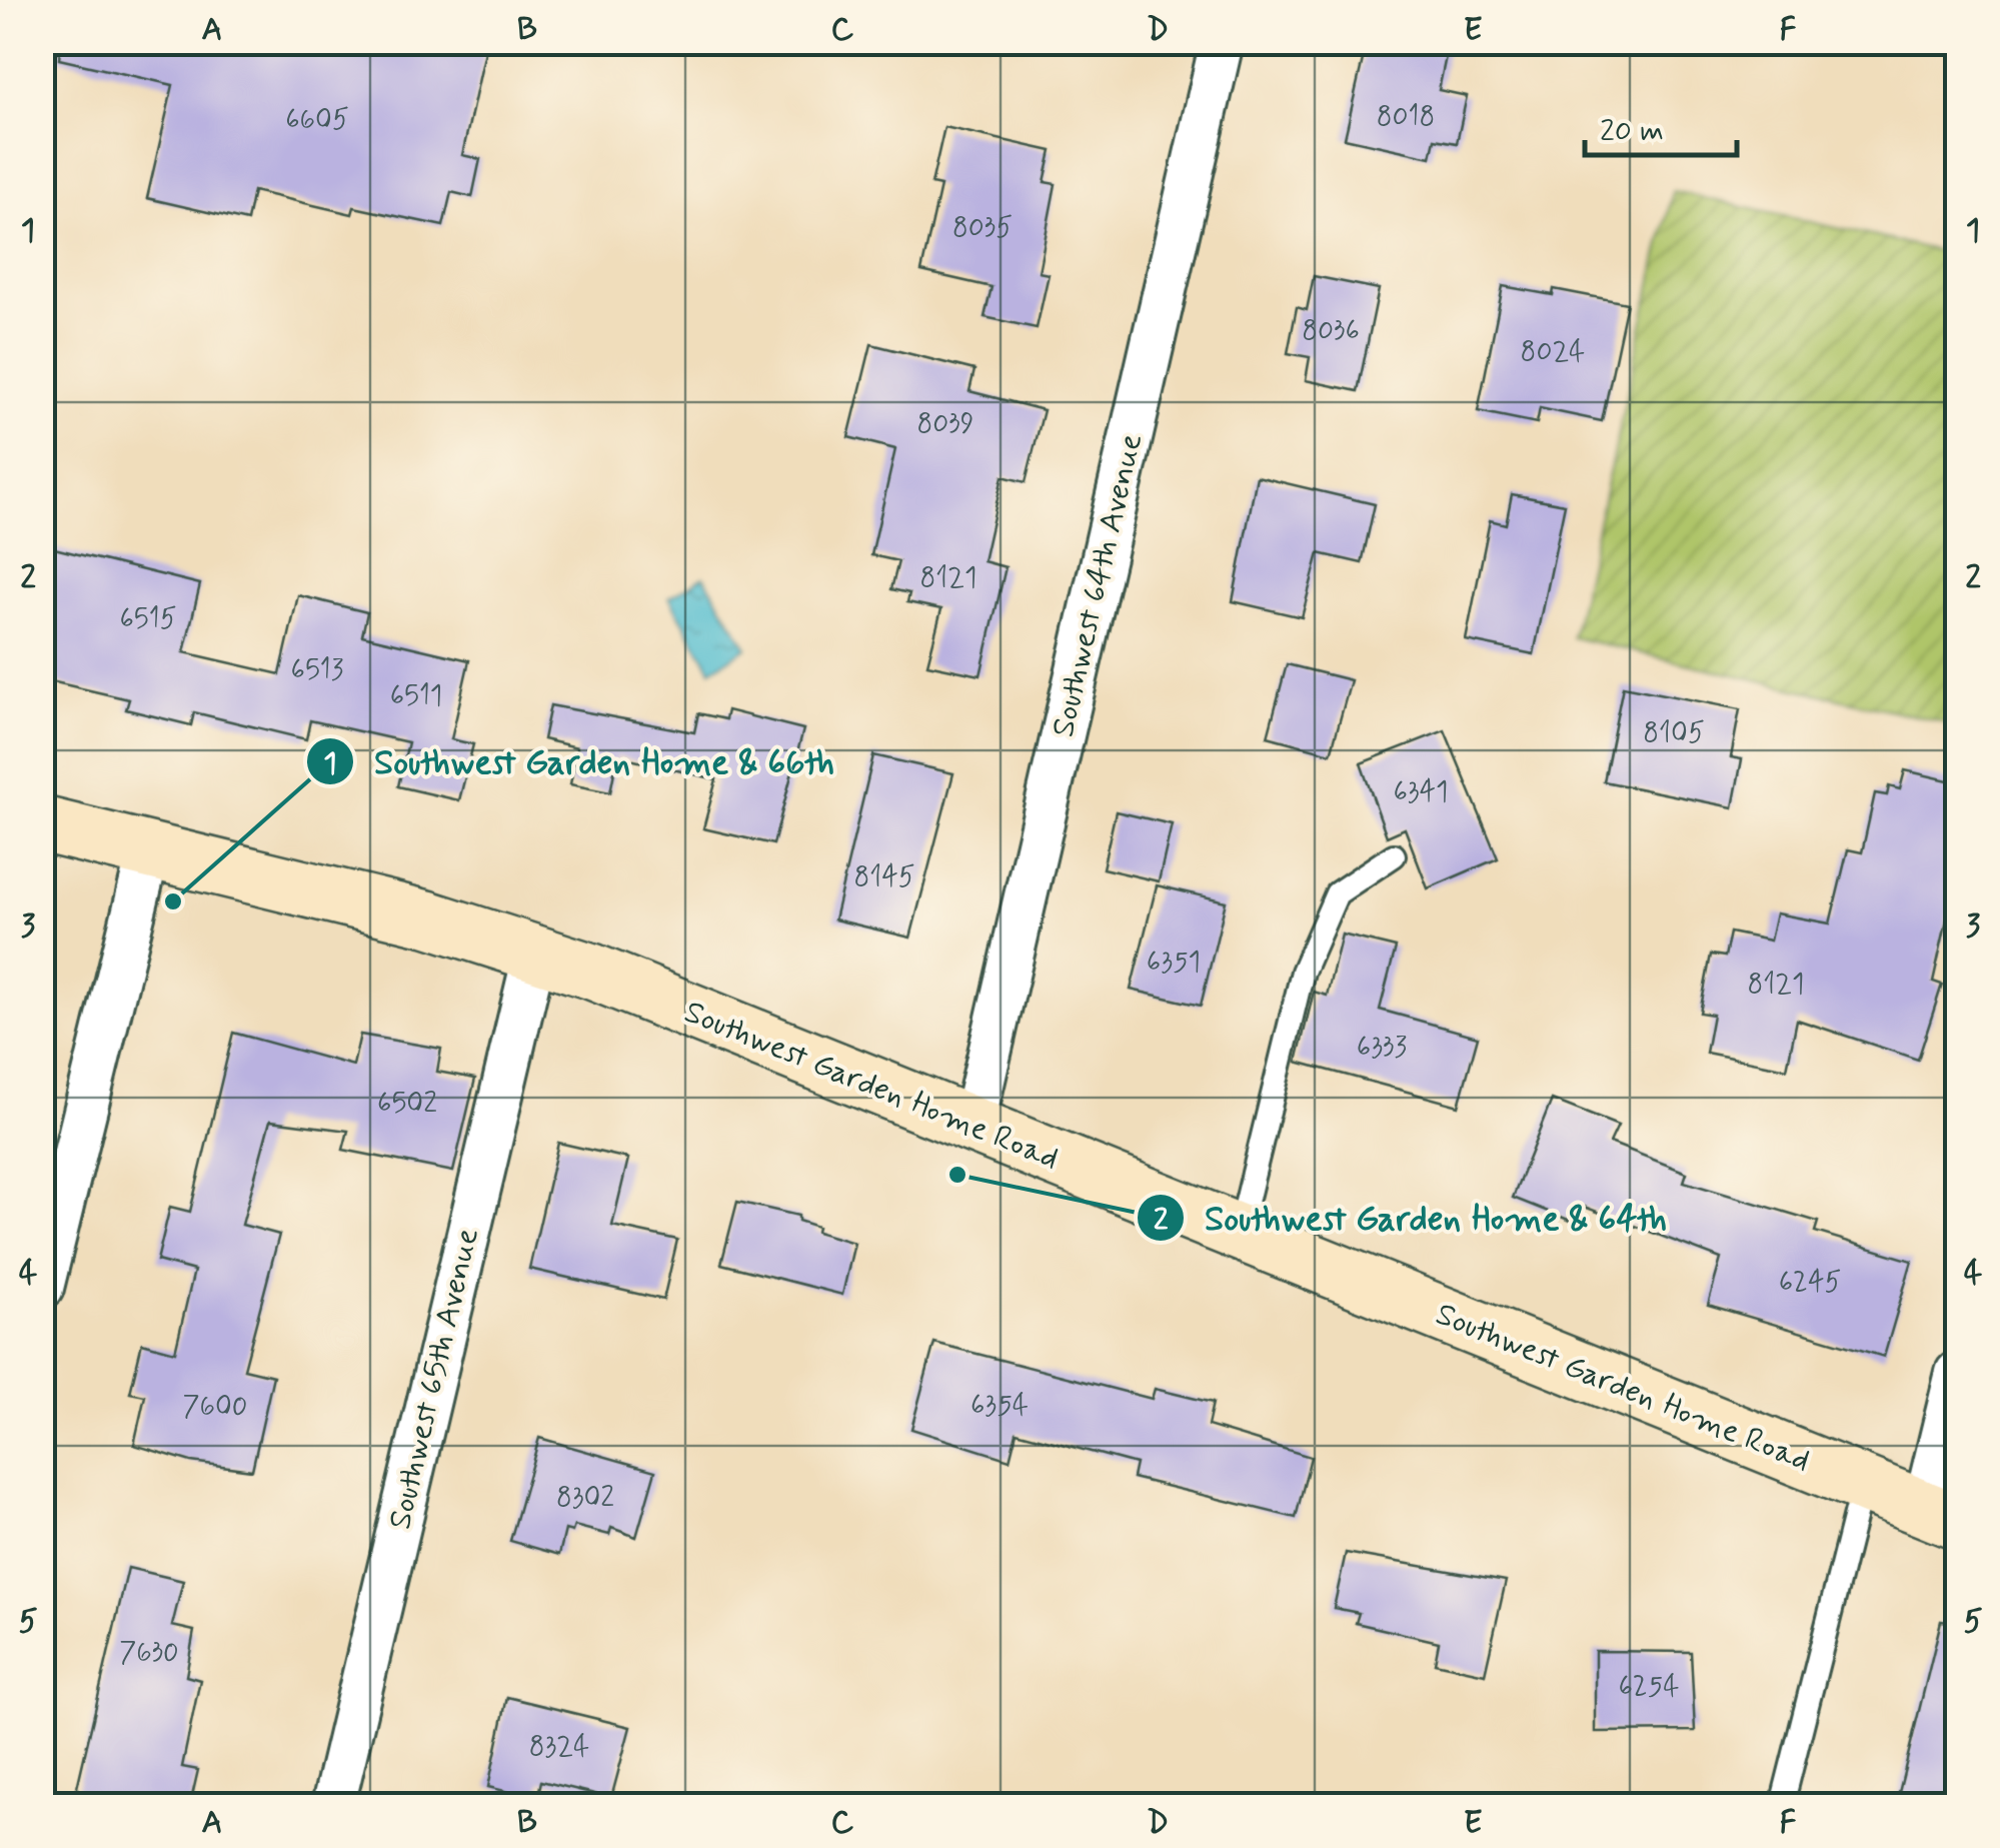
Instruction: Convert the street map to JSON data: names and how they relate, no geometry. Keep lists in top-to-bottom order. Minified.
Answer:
{"streets":{"street":["Southwest 64th Avenue","Southwest Garden Home Road","Southwest 65th Avenue"]},"crossings":[["Southwest 64th Avenue","Southwest Garden Home Road"],["Southwest Garden Home Road","Southwest 65th Avenue"]],"places":["Southwest Garden Home & 66th","Southwest Garden Home & 64th"],"house_numbers":["8018","6605","8035","8036","8024","8039","8121","6515","6513","6511","8105","6341","8145","6351","8121","6333","6502","6245","6354","7600","8302","7630","6254","8324"],"scale_bar":"20 m","grid":{"columns":["A","B","C","D","E","F"],"rows":["1","2","3","4","5"]}}
